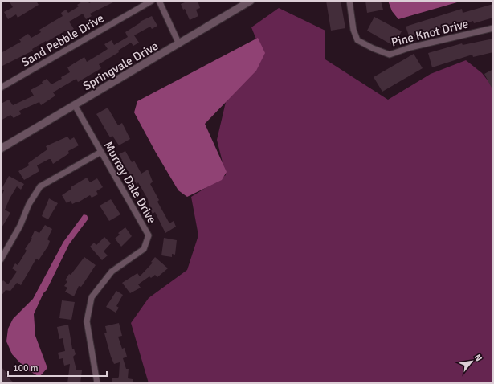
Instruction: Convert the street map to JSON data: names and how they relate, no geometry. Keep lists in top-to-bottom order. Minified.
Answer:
{"streets":{"street":["Pine Knot Drive","Sand Pebble Drive","Springvale Drive","Murray Dale Drive"]},"crossings":[["Springvale Drive","Murray Dale Drive"]],"scale_bar":"100 m","north":"top right"}
